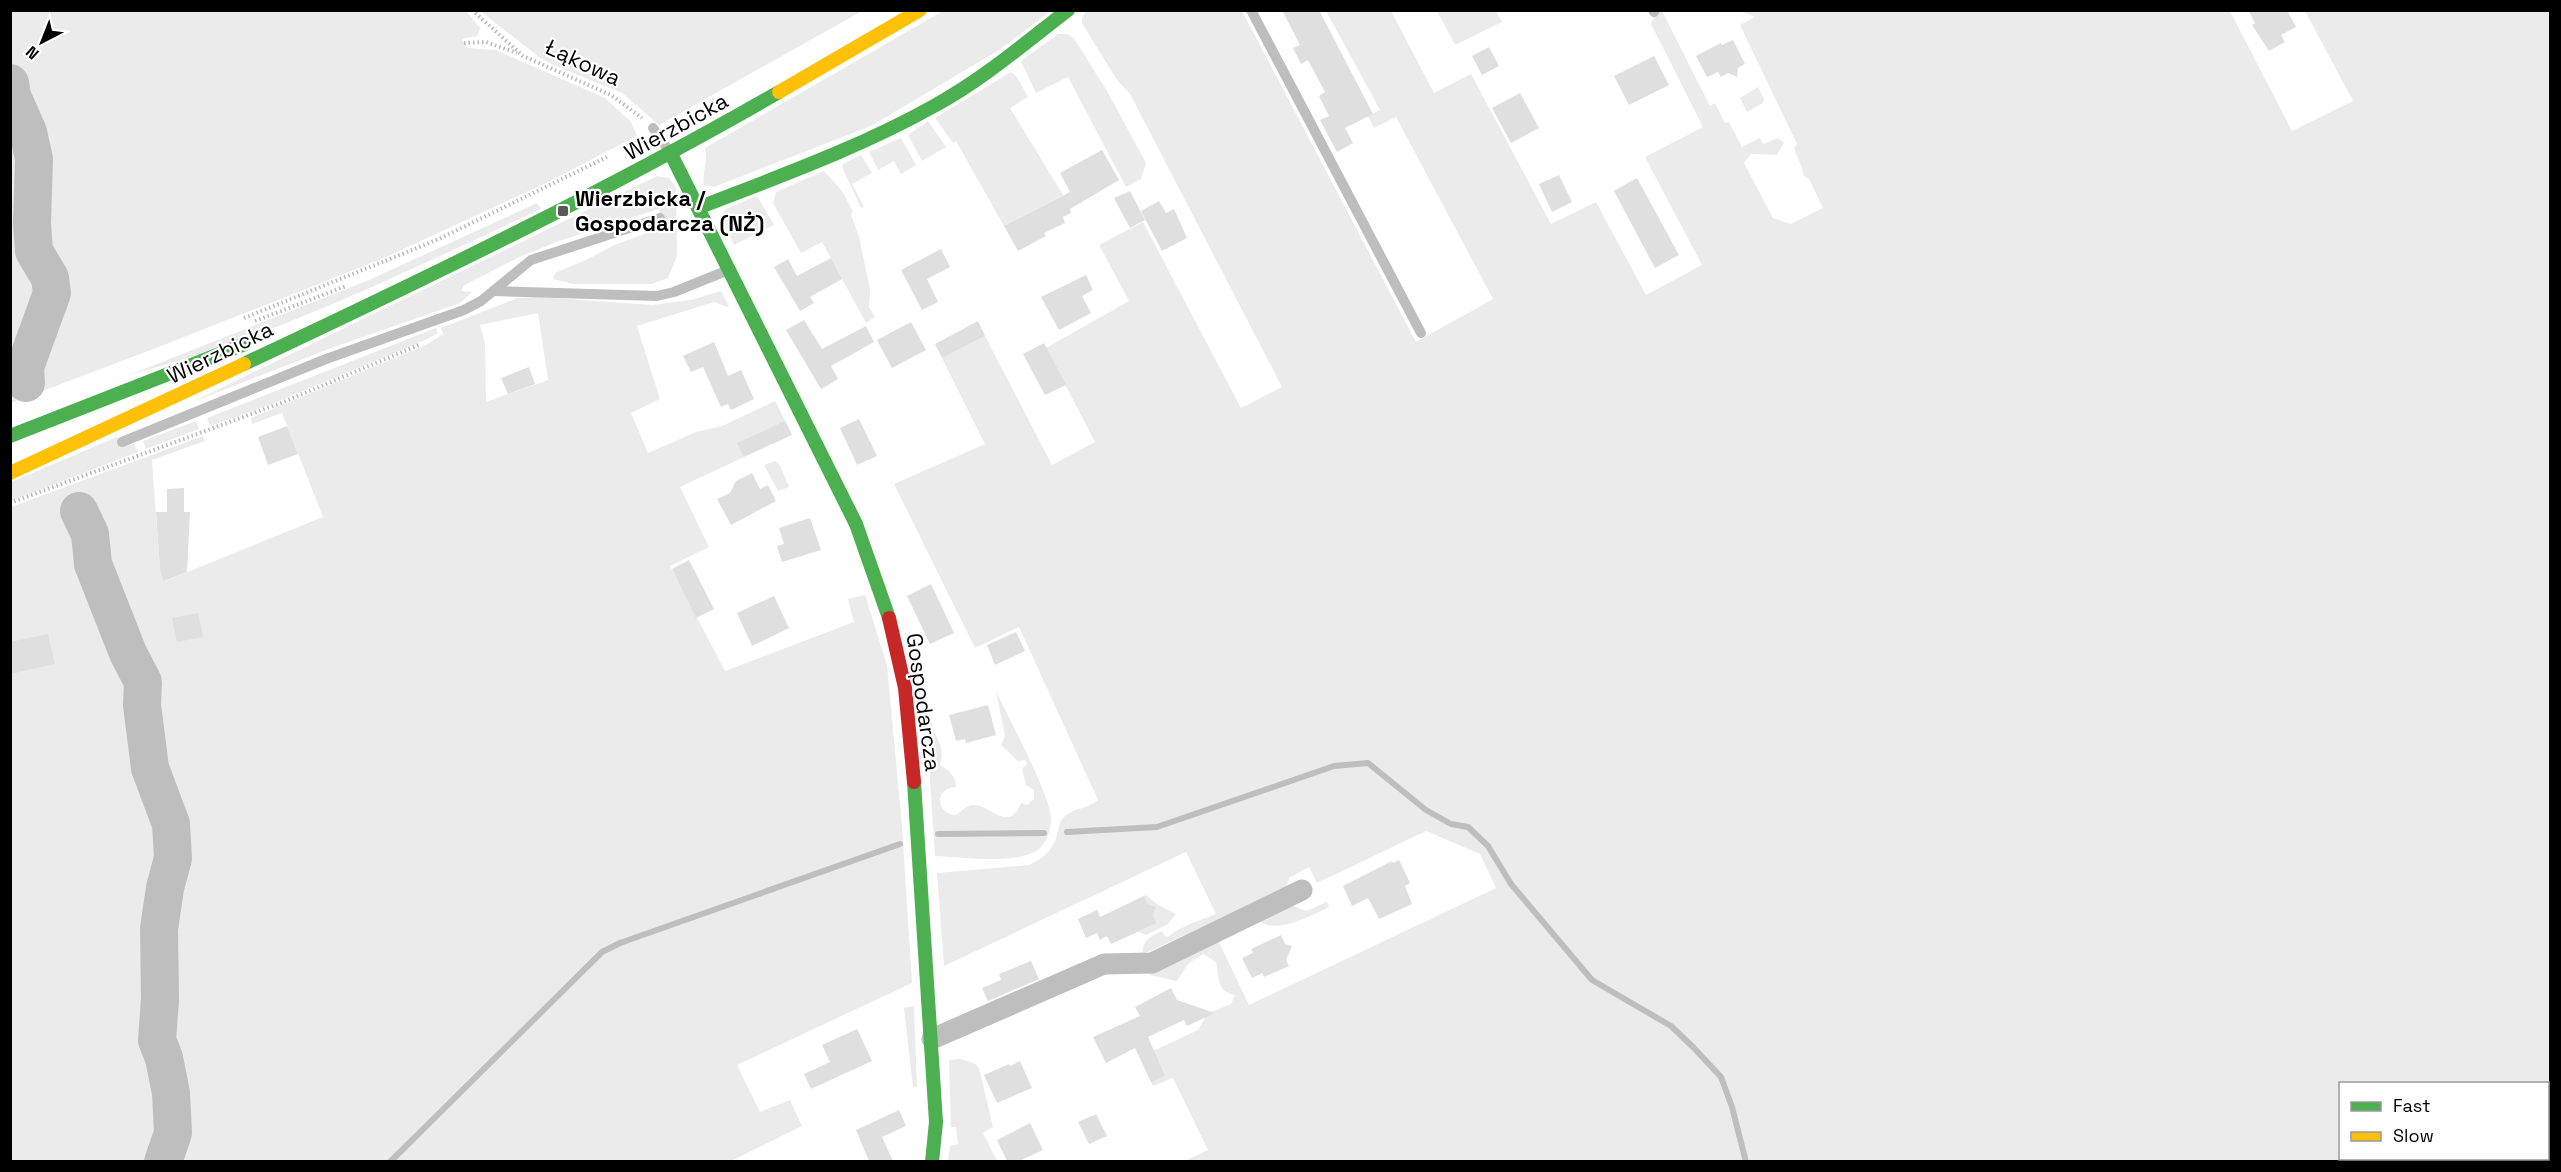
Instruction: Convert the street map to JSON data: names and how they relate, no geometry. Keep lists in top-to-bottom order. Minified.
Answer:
{"streets":{"street":["Wierzbicka","Gospodarcza"],"path":["Łąkowa"]},"crossings":[["Wierzbicka","Gospodarcza"]],"places":{"transit":["Wierzbicka / Gospodarcza (NŻ)"]},"legend":["Fast","Slow"],"north":"bottom left"}
